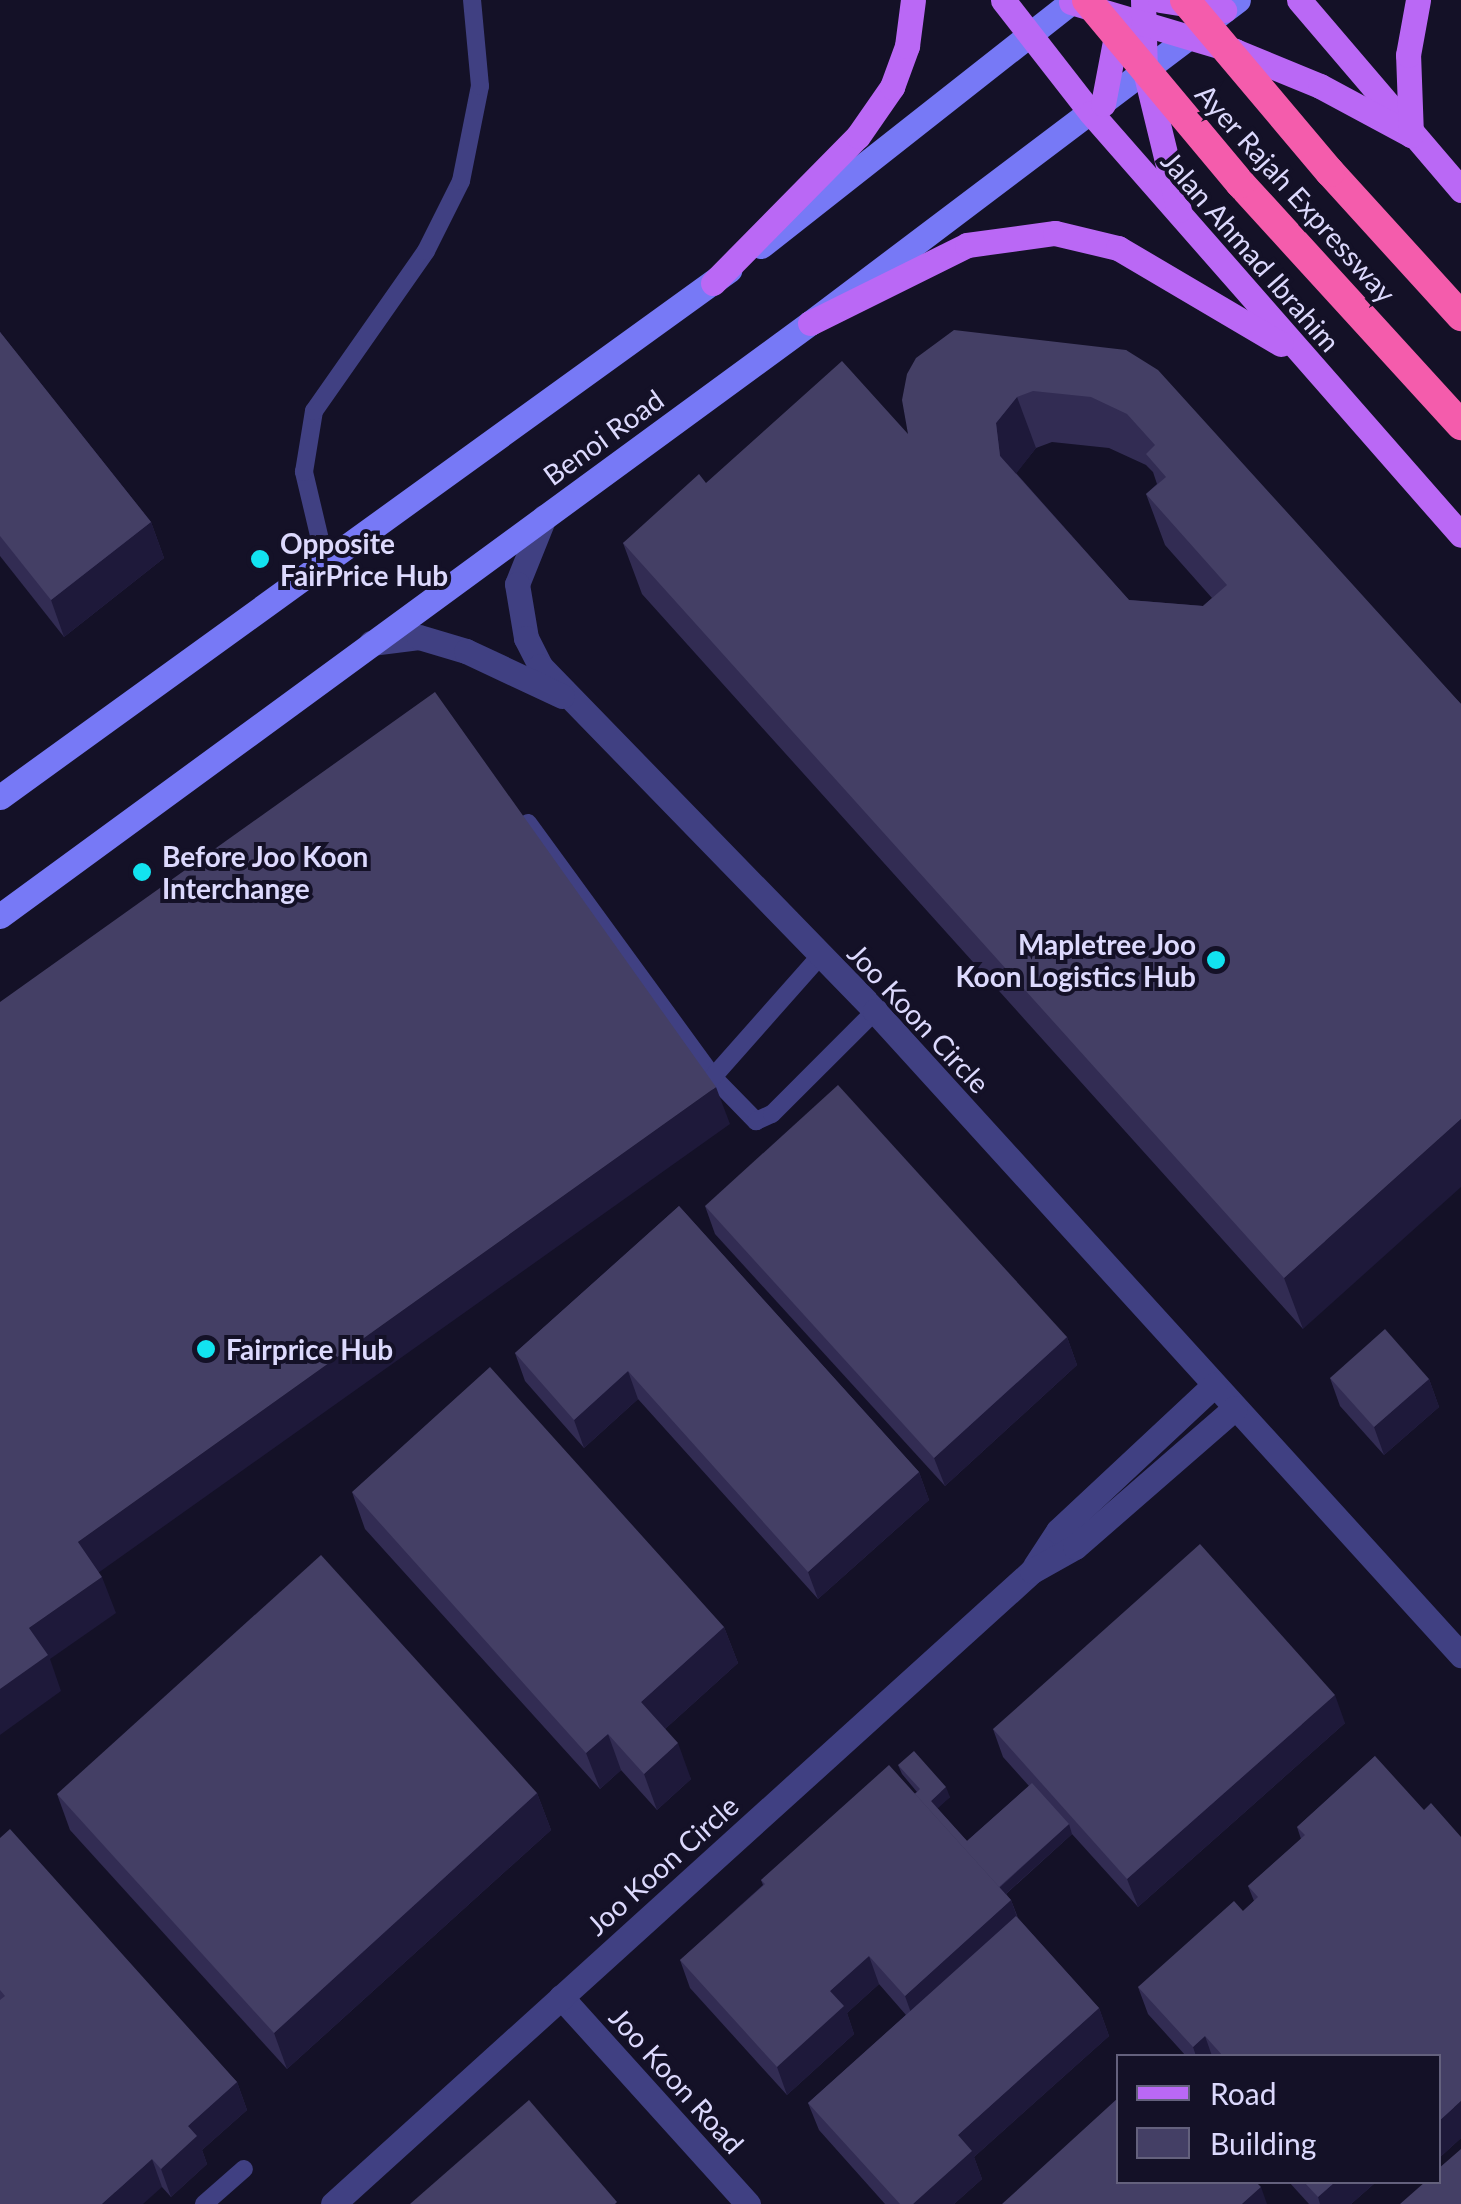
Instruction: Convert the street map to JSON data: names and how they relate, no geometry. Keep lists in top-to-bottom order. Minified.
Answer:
{"streets":{"highway":["Ayer Rajah Expressway"],"main road":["Jalan Ahmad Ibrahim","Benoi Road"],"street":["Joo Koon Circle","Joo Koon Road"]},"crossings":[["Jalan Ahmad Ibrahim","Benoi Road"],["Benoi Road","Joo Koon Circle"],["Joo Koon Circle","Joo Koon Road"]],"places":["Opposite FairPrice Hub","Before Joo Koon Interchange","Mapletree Joo Koon Logistics Hub","Fairprice Hub"],"legend":["Road","Building"]}
